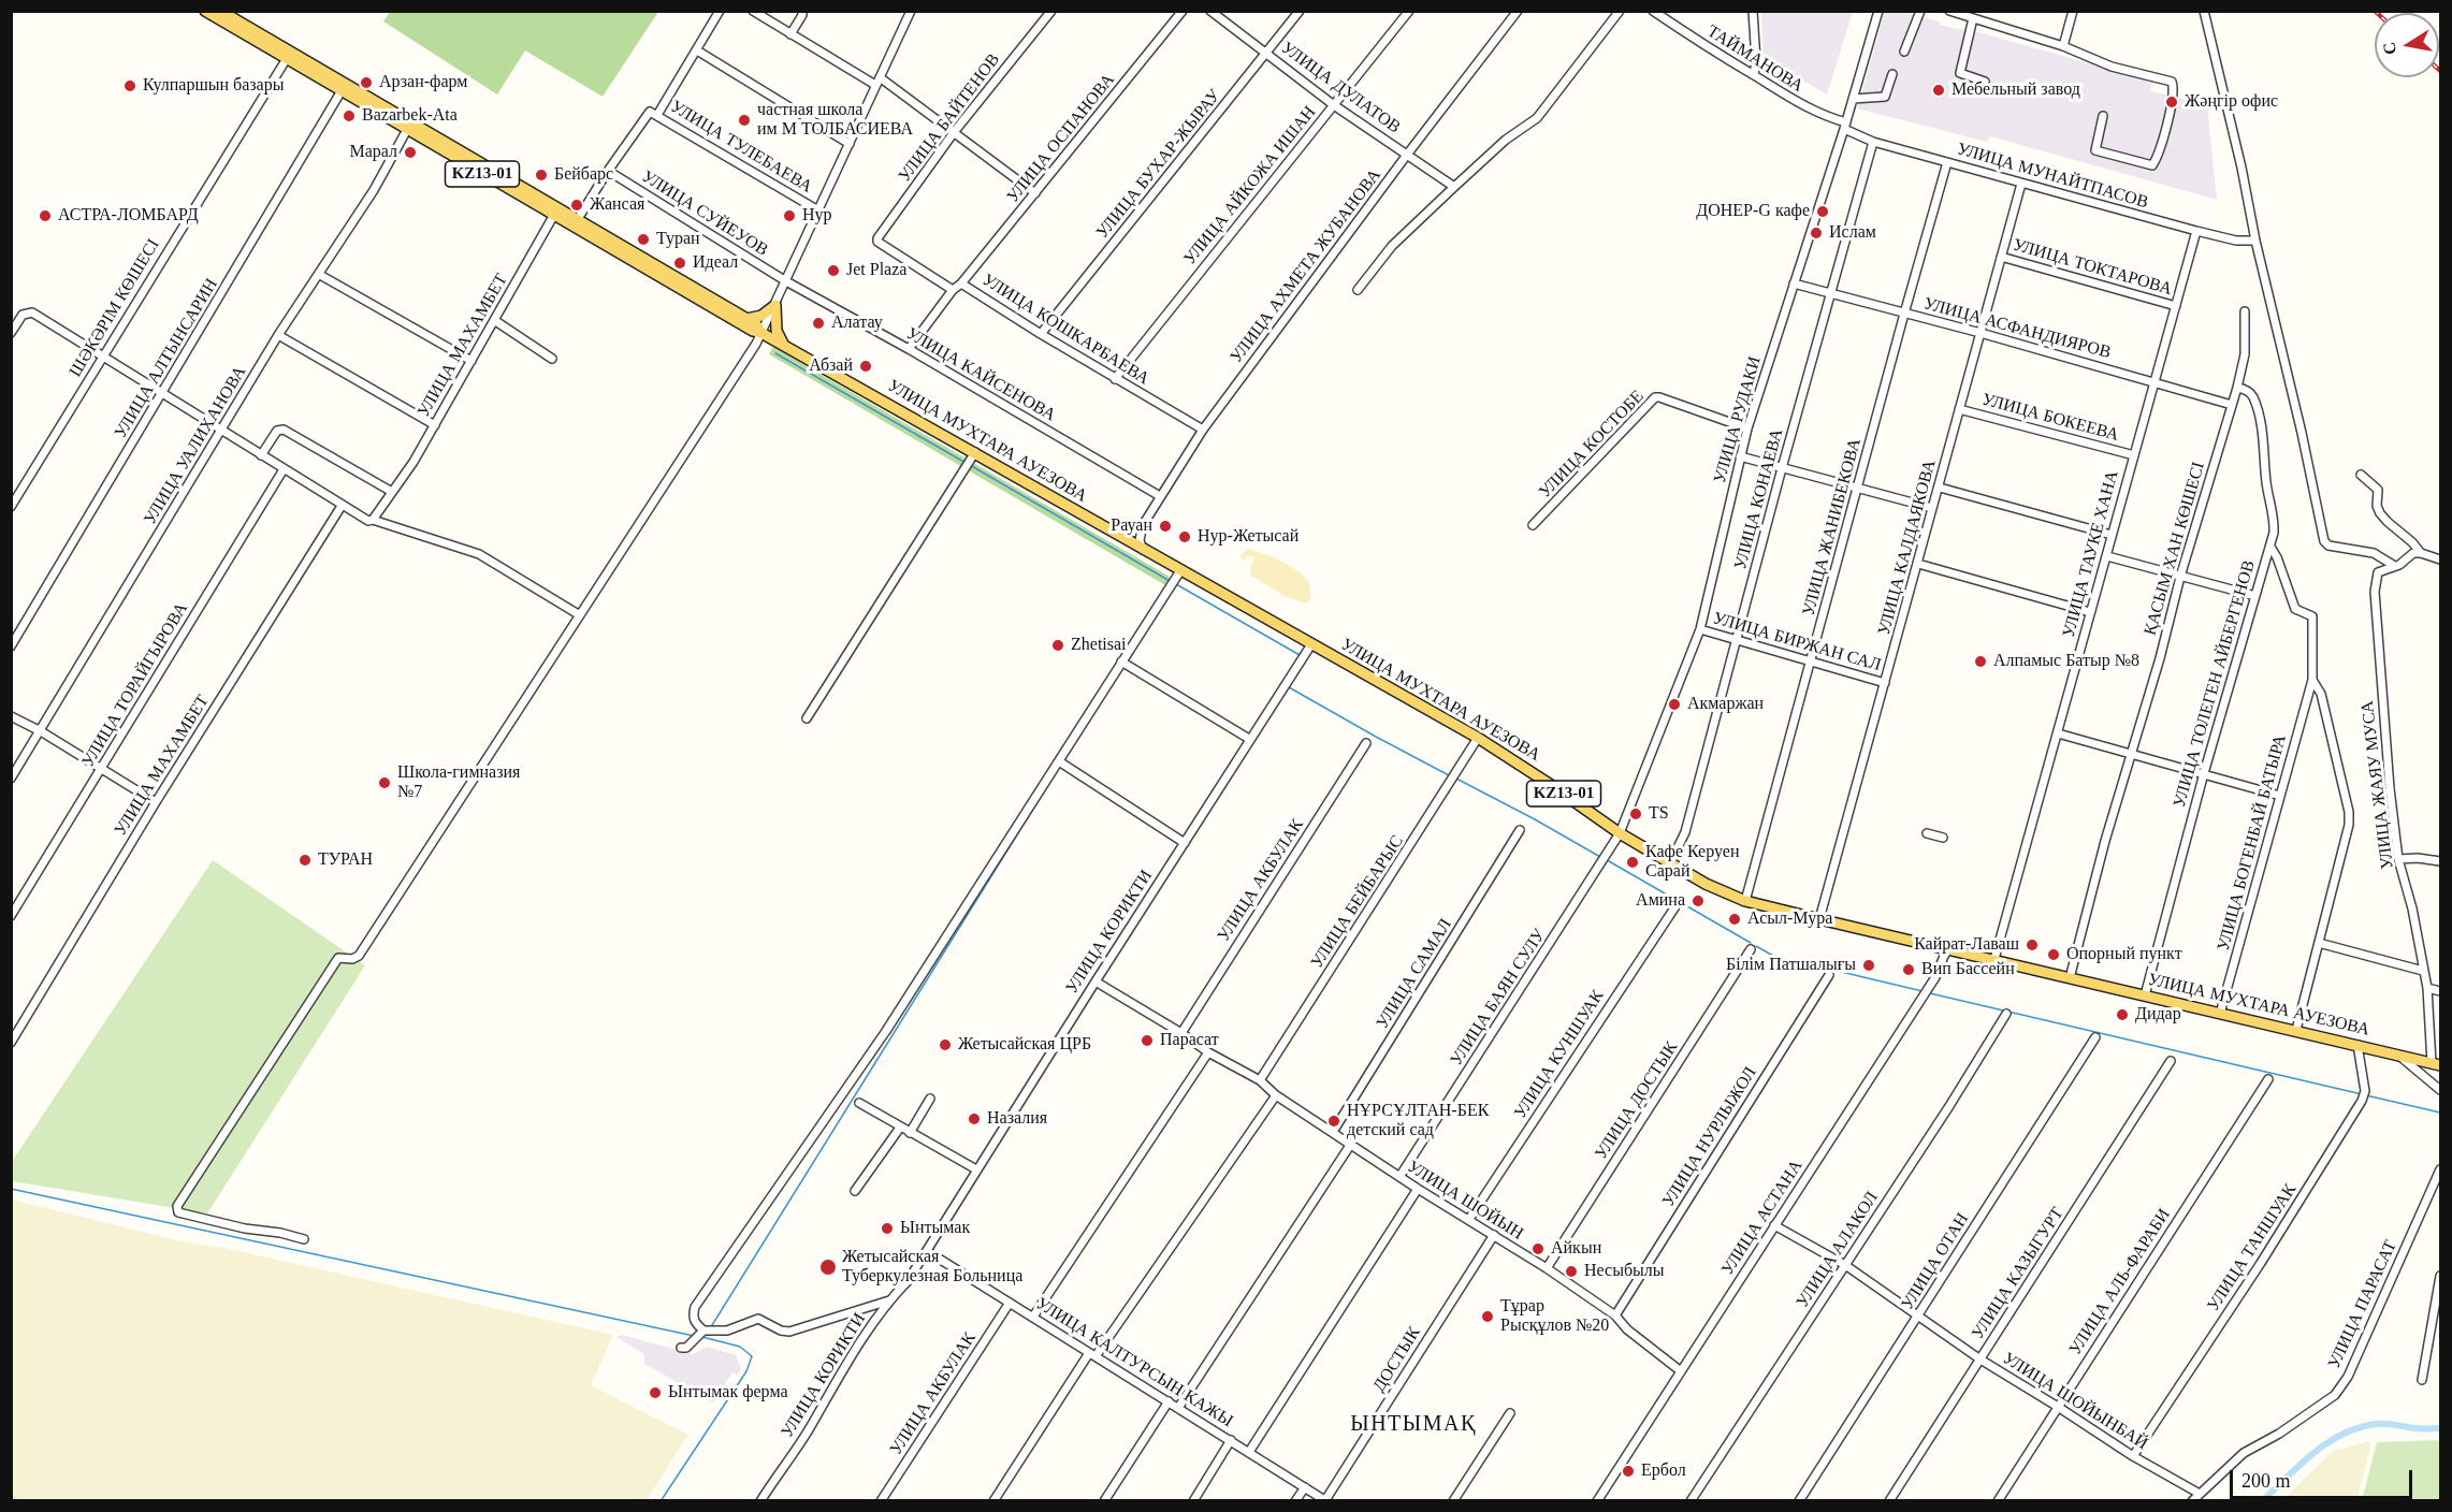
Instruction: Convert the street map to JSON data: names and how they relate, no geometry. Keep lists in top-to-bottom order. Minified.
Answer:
{"streets":{"main road":["KZ13-01","УЛИЦА МУХТАРА АУЕЗОВА"],"street":["ТАЙМАНОВА","УЛИЦА ДУЛАТОВ","УЛИЦА БАЙТЕНОВ","УЛИЦА ОСПАНОВА","УЛИЦА ТУЛЕБАЕВА","УЛИЦА БУХАР-ЖЫРАУ","УЛИЦА МУНАЙТПАСОВ","УЛИЦА АЙКОЖА ИШАН","УЛИЦА СУЙЕУОВ","УЛИЦА АХМЕТА ЖУБАНОВА","УЛИЦА ТОКТАРОВА","ШӘКӘРІМ КӨШЕСІ","УЛИЦА АСФАНДИЯРОВ","УЛИЦА КОШКАРБАЕВА","УЛИЦА МАХАМБЕТ","УЛИЦА АЛТЫНСАРИН","УЛИЦА КАЙСЕНОВА","УЛИЦА БОКЕЕВА","УЛИЦА РУДАКИ","УЛИЦА КОСТОБЕ","УЛИЦА УАЛИХАНОВА","УЛИЦА КОНАЕВА","УЛИЦА ЖАНИБЕКОВА","УЛИЦА КАЛДАЯКОВА","ҚАСЫМ ХАН КӨШЕСІ","УЛИЦА ТАУКЕ ХАНА","УЛИЦА БИРЖАН САЛ","УЛИЦА ТОЛЕГЕН АЙБЕРГЕНОВ","УЛИЦА ТОРАЙГЫРОВА","УЛИЦА ЖАЯУ МУСА","УЛИЦА БОГЕНБАЙ БАТЫРА","УЛИЦА АКБУЛАК","УЛИЦА БЕЙБАРЫС","УЛИЦА КОРИКТИ","УЛИЦА САМАЛ","УЛИЦА БАЯН СУЛУ","УЛИЦА КУНШУАК","УЛИЦА ДОСТЫК","УЛИЦА НУРЛЫЖОЛ","УЛИЦА ШОЙЫН","УЛИЦА АСТАНА","УЛИЦА ТАНШУАК","УЛИЦА АЛАКОЛ","УЛИЦА ОТАН","УЛИЦА КАЗЫГУРТ","УЛИЦА АЛЬ-ФАРАБИ","УЛИЦА ПАРАСАТ","ДОСТЫК","УЛИЦА КАЛТУРСЫН КАЖЫ","УЛИЦА ШОЙЫНБАЙ"]},"crossings":[["ТАЙМАНОВА","УЛИЦА МУНАЙТПАСОВ"],["ТАЙМАНОВА","УЛИЦА РУДАКИ"],["УЛИЦА ДУЛАТОВ","УЛИЦА БУХАР-ЖЫРАУ"],["УЛИЦА ДУЛАТОВ","УЛИЦА АЙКОЖА ИШАН"],["УЛИЦА ДУЛАТОВ","УЛИЦА АХМЕТА ЖУБАНОВА"],["УЛИЦА БАЙТЕНОВ","УЛИЦА КОШКАРБАЕВА"],["УЛИЦА ОСПАНОВА","УЛИЦА КОШКАРБАЕВА"],["УЛИЦА ТУЛЕБАЕВА","УЛИЦА СУЙЕУОВ"],["УЛИЦА БУХАР-ЖЫРАУ","УЛИЦА КОШКАРБАЕВА"],["УЛИЦА МУНАЙТПАСОВ","УЛИЦА РУДАКИ"],["УЛИЦА МУНАЙТПАСОВ","УЛИЦА КОНАЕВА"],["УЛИЦА МУНАЙТПАСОВ","УЛИЦА ЖАНИБЕКОВА"],["УЛИЦА МУНАЙТПАСОВ","УЛИЦА КАЛДАЯКОВА"],["УЛИЦА МУНАЙТПАСОВ","УЛИЦА ТАУКЕ ХАНА"],["УЛИЦА АЙКОЖА ИШАН","УЛИЦА КОШКАРБАЕВА"],["УЛИЦА СУЙЕУОВ","УЛИЦА КАЙСЕНОВА"],["УЛИЦА АХМЕТА ЖУБАНОВА","УЛИЦА КОШКАРБАЕВА"],["УЛИЦА АХМЕТА ЖУБАНОВА","УЛИЦА КАЙСЕНОВА"],["УЛИЦА АХМЕТА ЖУБАНОВА","УЛИЦА МУХТАРА АУЕЗОВА"],["УЛИЦА ТОКТАРОВА","УЛИЦА КАЛДАЯКОВА"],["УЛИЦА ТОКТАРОВА","УЛИЦА ТАУКЕ ХАНА"],["ШӘКӘРІМ КӨШЕСІ","УЛИЦА МУХТАРА АУЕЗОВА"],["УЛИЦА АСФАНДИЯРОВ","УЛИЦА РУДАКИ"],["УЛИЦА АСФАНДИЯРОВ","УЛИЦА КОНАЕВА"],["УЛИЦА АСФАНДИЯРОВ","УЛИЦА ЖАНИБЕКОВА"],["УЛИЦА АСФАНДИЯРОВ","УЛИЦА КАЛДАЯКОВА"],["УЛИЦА АСФАНДИЯРОВ","ҚАСЫМ ХАН КӨШЕСІ"],["УЛИЦА АСФАНДИЯРОВ","УЛИЦА ТАУКЕ ХАНА"],["УЛИЦА МАХАМБЕТ","УЛИЦА МУХТАРА АУЕЗОВА"],["УЛИЦА АЛТЫНСАРИН","УЛИЦА МУХТАРА АУЕЗОВА"],["УЛИЦА БОКЕЕВА","УЛИЦА КАЛДАЯКОВА"],["УЛИЦА БОКЕЕВА","УЛИЦА ТАУКЕ ХАНА"],["УЛИЦА РУДАКИ","УЛИЦА МУХТАРА АУЕЗОВА"],["УЛИЦА РУДАКИ","УЛИЦА КОСТОБЕ"],["УЛИЦА РУДАКИ","УЛИЦА БИРЖАН САЛ"],["УЛИЦА РУДАКИ","УЛИЦА БАЯН СУЛУ"],["УЛИЦА МУХТАРА АУЕЗОВА","УЛИЦА УАЛИХАНОВА"],["УЛИЦА МУХТАРА АУЕЗОВА","УЛИЦА КОНАЕВА"],["УЛИЦА МУХТАРА АУЕЗОВА","УЛИЦА ЖАНИБЕКОВА"],["УЛИЦА МУХТАРА АУЕЗОВА","УЛИЦА КАЛДАЯКОВА"],["УЛИЦА МУХТАРА АУЕЗОВА","ҚАСЫМ ХАН КӨШЕСІ"],["УЛИЦА МУХТАРА АУЕЗОВА","УЛИЦА ТАУКЕ ХАНА"],["УЛИЦА МУХТАРА АУЕЗОВА","УЛИЦА ТОЛЕГЕН АЙБЕРГЕНОВ"],["УЛИЦА МУХТАРА АУЕЗОВА","УЛИЦА ЖАЯУ МУСА"],["УЛИЦА МУХТАРА АУЕЗОВА","УЛИЦА БОГЕНБАЙ БАТЫРА"],["УЛИЦА МУХТАРА АУЕЗОВА","УЛИЦА БЕЙБАРЫС"],["УЛИЦА МУХТАРА АУЕЗОВА","УЛИЦА КОРИКТИ"],["УЛИЦА МУХТАРА АУЕЗОВА","УЛИЦА БАЯН СУЛУ"],["УЛИЦА МУХТАРА АУЕЗОВА","УЛИЦА АСТАНА"],["УЛИЦА МУХТАРА АУЕЗОВА","УЛИЦА ТАНШУАК"],["УЛИЦА КОНАЕВА","УЛИЦА БИРЖАН САЛ"],["УЛИЦА ЖАНИБЕКОВА","УЛИЦА БИРЖАН САЛ"],["УЛИЦА КАЛДАЯКОВА","УЛИЦА БИРЖАН САЛ"],["ҚАСЫМ ХАН КӨШЕСІ","УЛИЦА ТОЛЕГЕН АЙБЕРГЕНОВ"],["УЛИЦА АКБУЛАК","УЛИЦА ШОЙЫН"],["УЛИЦА АКБУЛАК","УЛИЦА КАЛТУРСЫН КАЖЫ"],["УЛИЦА БЕЙБАРЫС","УЛИЦА ШОЙЫН"],["УЛИЦА КОРИКТИ","УЛИЦА ШОЙЫН"],["УЛИЦА КОРИКТИ","УЛИЦА КАЛТУРСЫН КАЖЫ"],["УЛИЦА САМАЛ","УЛИЦА ШОЙЫН"],["УЛИЦА БАЯН СУЛУ","УЛИЦА ШОЙЫН"],["УЛИЦА КУНШУАК","УЛИЦА ШОЙЫН"],["УЛИЦА ДОСТЫК","УЛИЦА ШОЙЫН"],["УЛИЦА НУРЛЫЖОЛ","УЛИЦА ШОЙЫН"],["УЛИЦА ШОЙЫН","УЛИЦА АСТАНА"],["УЛИЦА ШОЙЫН","ДОСТЫК"],["УЛИЦА АСТАНА","УЛИЦА ШОЙЫНБАЙ"],["УЛИЦА ТАНШУАК","УЛИЦА ШОЙЫНБАЙ"],["УЛИЦА АЛАКОЛ","УЛИЦА ШОЙЫНБАЙ"],["УЛИЦА ОТАН","УЛИЦА ШОЙЫНБАЙ"],["УЛИЦА КАЗЫГУРТ","УЛИЦА ШОЙЫНБАЙ"],["УЛИЦА АЛЬ-ФАРАБИ","УЛИЦА ШОЙЫНБАЙ"],["УЛИЦА ПАРАСАТ","УЛИЦА ШОЙЫНБАЙ"],["ДОСТЫК","УЛИЦА КАЛТУРСЫН КАЖЫ"]],"districts":["ЫНТЫМАҚ"],"places":["Арзан-фарм","Кулпаршын базары","Мебельный завод","Жәңгір офис","Bazarbek-Ata","частная школа им М ТОЛБАСИЕВА","Марал","Бейбарс","Жансая","ДОНЕР-G кафе","АСТРА-ЛОМБАРД","Нур","Ислам","Туран","Идеал","Jet Plaza","Алатау","Абзай","Рауан","Нур-Жетысай","Zhetisai","Алпамыс Батыр №8","Акмаржан","Школа-гимназия №7","TS","ТУРАН","Кафе Керуен Сарай","Амина","Асыл-Мура","Кайрат-Лаваш","Опорный пункт","Білім Патшалығы","Вип Бассейн","Дидар","Парасат","Жетысайская ЦРБ","Назалия","НҰРСҰЛТАН-БЕК детский сад","Ынтымак","Айкын","Жетысайская Туберкулезная Больница","Несыбылы","Тұрар Рысқұлов №20","Ынтымак ферма","Ербол"],"scale_bar":"200 m","north":"left"}
